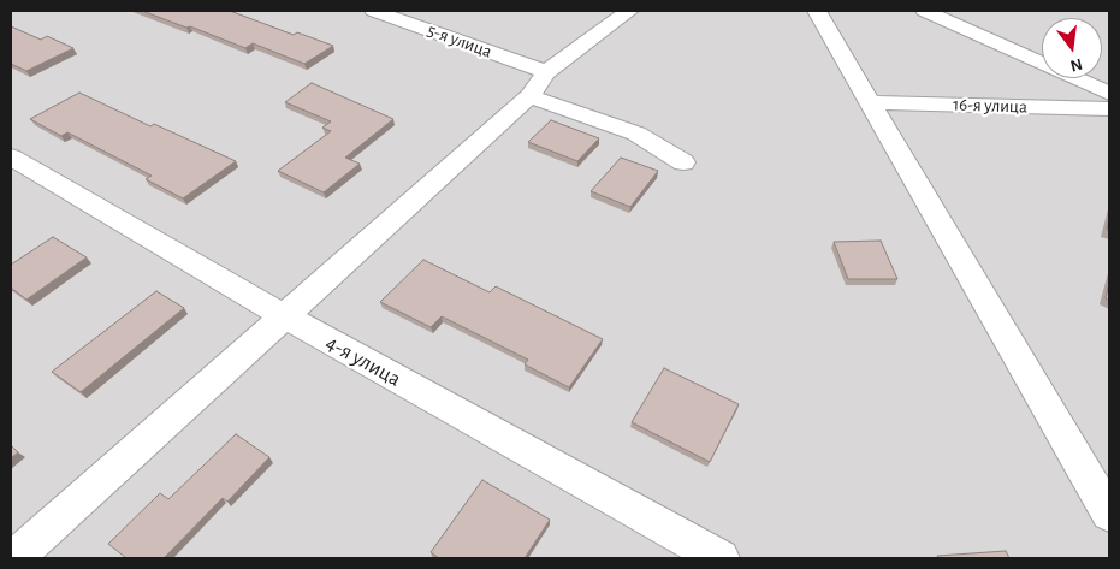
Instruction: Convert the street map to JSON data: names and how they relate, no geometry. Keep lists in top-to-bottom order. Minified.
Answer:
{"streets":{"street":["5-я улица","16-я улица","4-я улица"]},"north":"bottom"}
